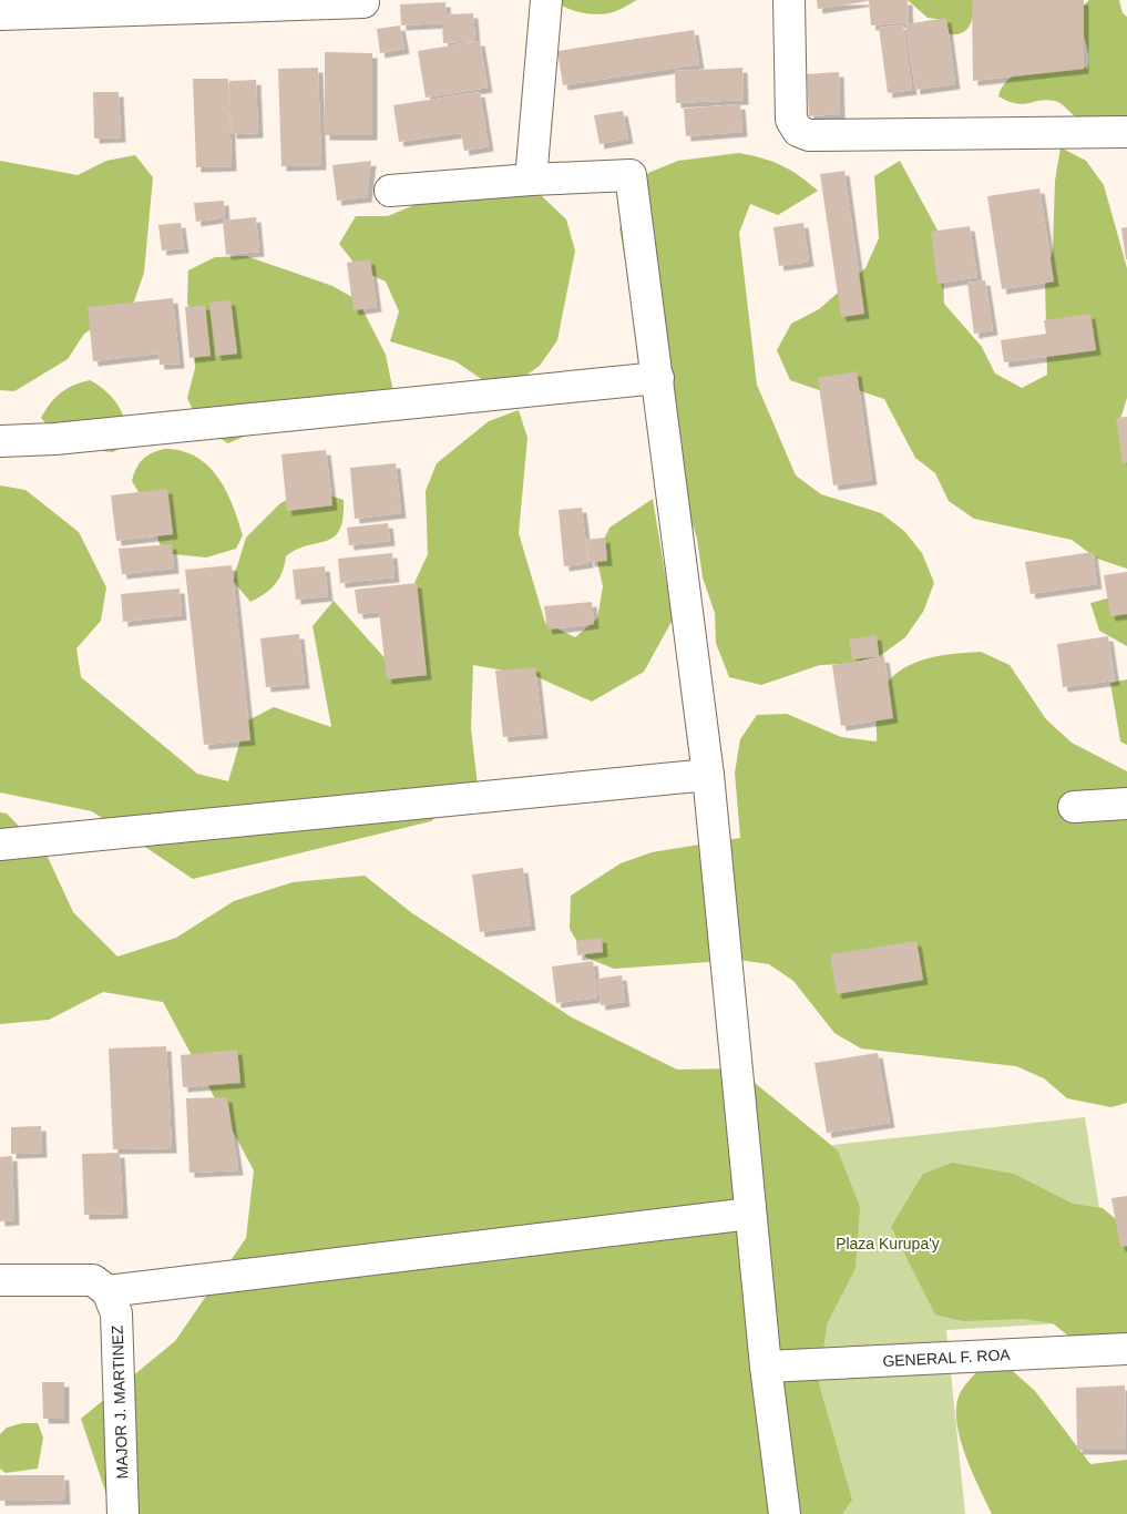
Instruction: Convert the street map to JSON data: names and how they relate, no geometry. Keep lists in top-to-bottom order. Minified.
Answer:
{"streets":{"street":["GENERAL F. ROA","MAJOR J. MARTINEZ"]},"parks":["Plaza Kurupa'y"]}
